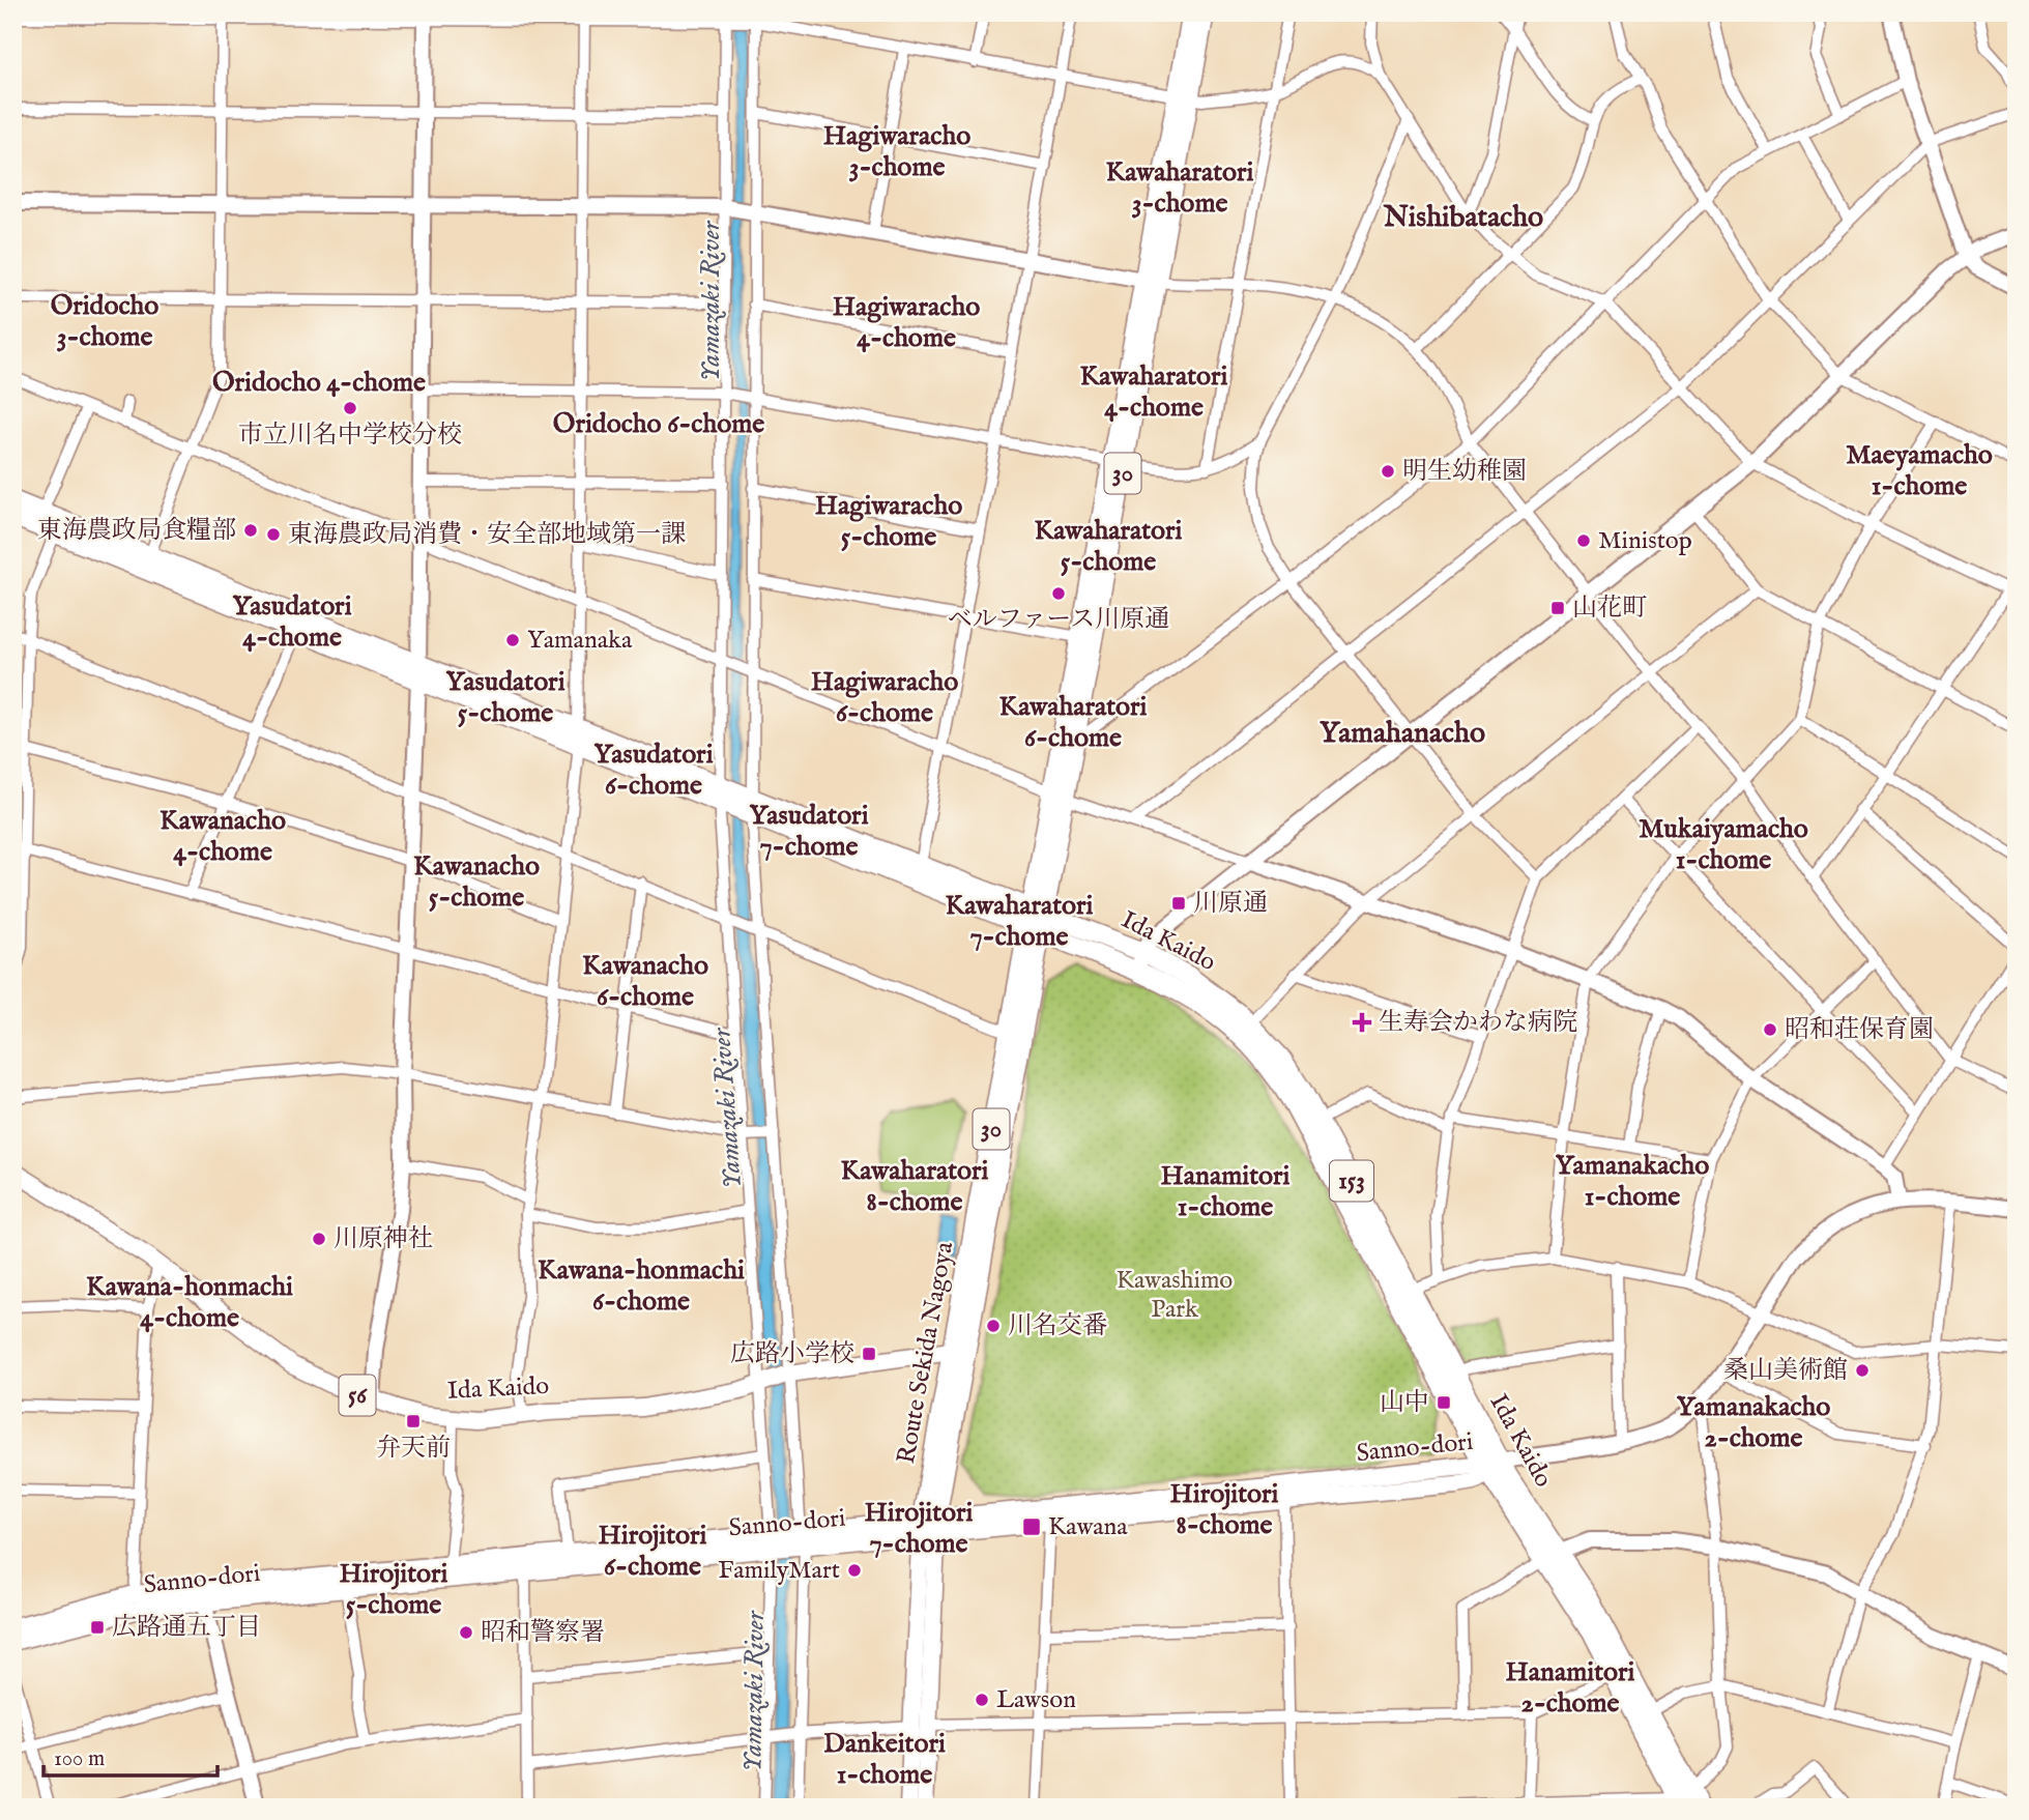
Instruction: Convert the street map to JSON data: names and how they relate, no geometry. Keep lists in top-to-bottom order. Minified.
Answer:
{"streets":{"highway":["Ida Kaido","153"],"main road":["30","Route Sekida Nagoya","56","Sanno-dori"]},"crossings":[["Ida Kaido","Route Sekida Nagoya"],["Ida Kaido","Sanno-dori"],["Route Sekida Nagoya","Sanno-dori"]],"districts":["Hagiwaracho 3-chome","Kawaharatori 3-chome","Nishibatacho","Oridocho 3-chome","Hagiwaracho 4-chome","Kawaharatori 4-chome","Oridocho 4-chome","Oridocho 6-chome","Maeyamacho 1-chome","Hagiwaracho 5-chome","Kawaharatori 5-chome","Yasudatori 4-chome","Yasudatori 5-chome","Hagiwaracho 6-chome","Kawaharatori 6-chome","Yamahanacho","Yasudatori 6-chome","Yasudatori 7-chome","Kawanacho 4-chome","Mukaiyamacho 1-chome","Kawanacho 5-chome","Kawaharatori 7-chome","Kawanacho 6-chome","Yamanakacho 1-chome","Kawaharatori 8-chome","Hanamitori 1-chome","Kawana-honmachi 6-chome","Kawana-honmachi 4-chome","Yamanakacho 2-chome","Hirojitori 8-chome","Hirojitori 7-chome","Hirojitori 6-chome","Hirojitori 5-chome","Hanamitori 2-chome","Dankeitori 1-chome"],"water":["Yamazaki River"],"parks":["Kawashimo Park"],"places":{"other":["市立川名中学校分校","明生幼稚園","東海農政局食糧部","東海農政局消費・安全部地域第一課","Ministop","ベルファース川原通","Yamanaka","昭和荘保育園","川原神社","川名交番","桑山美術館","FamilyMart","昭和警察署","Lawson"],"transit":["山花町","川原通","広路小学校","山中","弁天前","Kawana","広路通五丁目"],"health":["生寿会かわな病院"]},"scale_bar":"100 m"}
